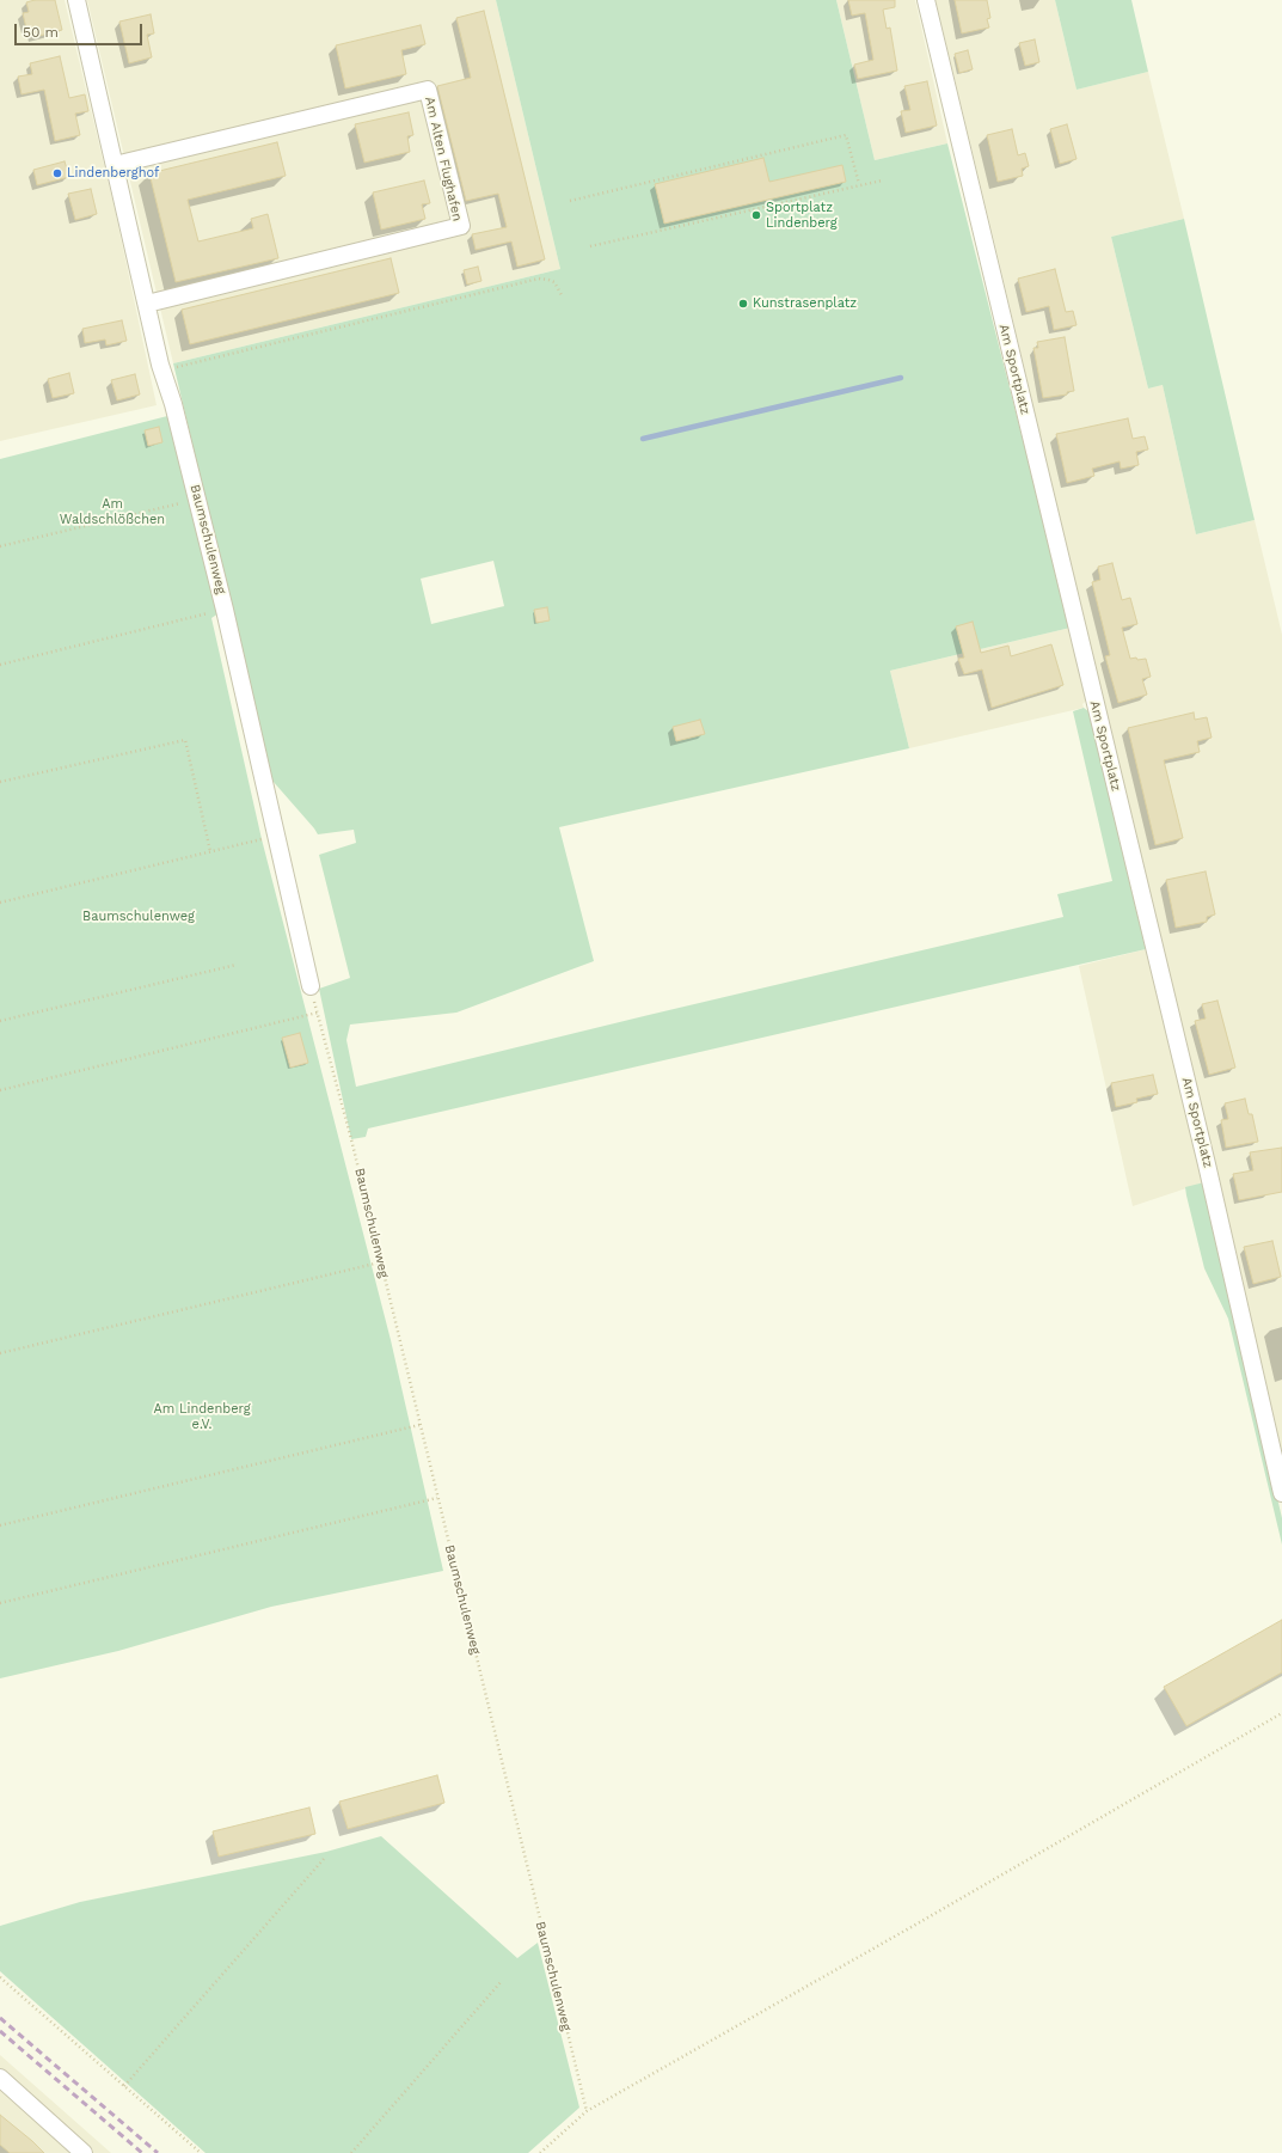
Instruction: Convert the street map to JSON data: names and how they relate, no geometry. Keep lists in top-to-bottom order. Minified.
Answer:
{"streets":{"street":["Am Alten Flughafen","Am Sportplatz","Baumschulenweg"]},"crossings":[["Am Alten Flughafen","Baumschulenweg"]],"parks":["Am Waldschlößchen","Baumschulenweg","Am Lindenberg e.V."],"places":["Lindenberghof","Sportplatz Lindenberg","Kunstrasenplatz"],"scale_bar":"50 m"}
